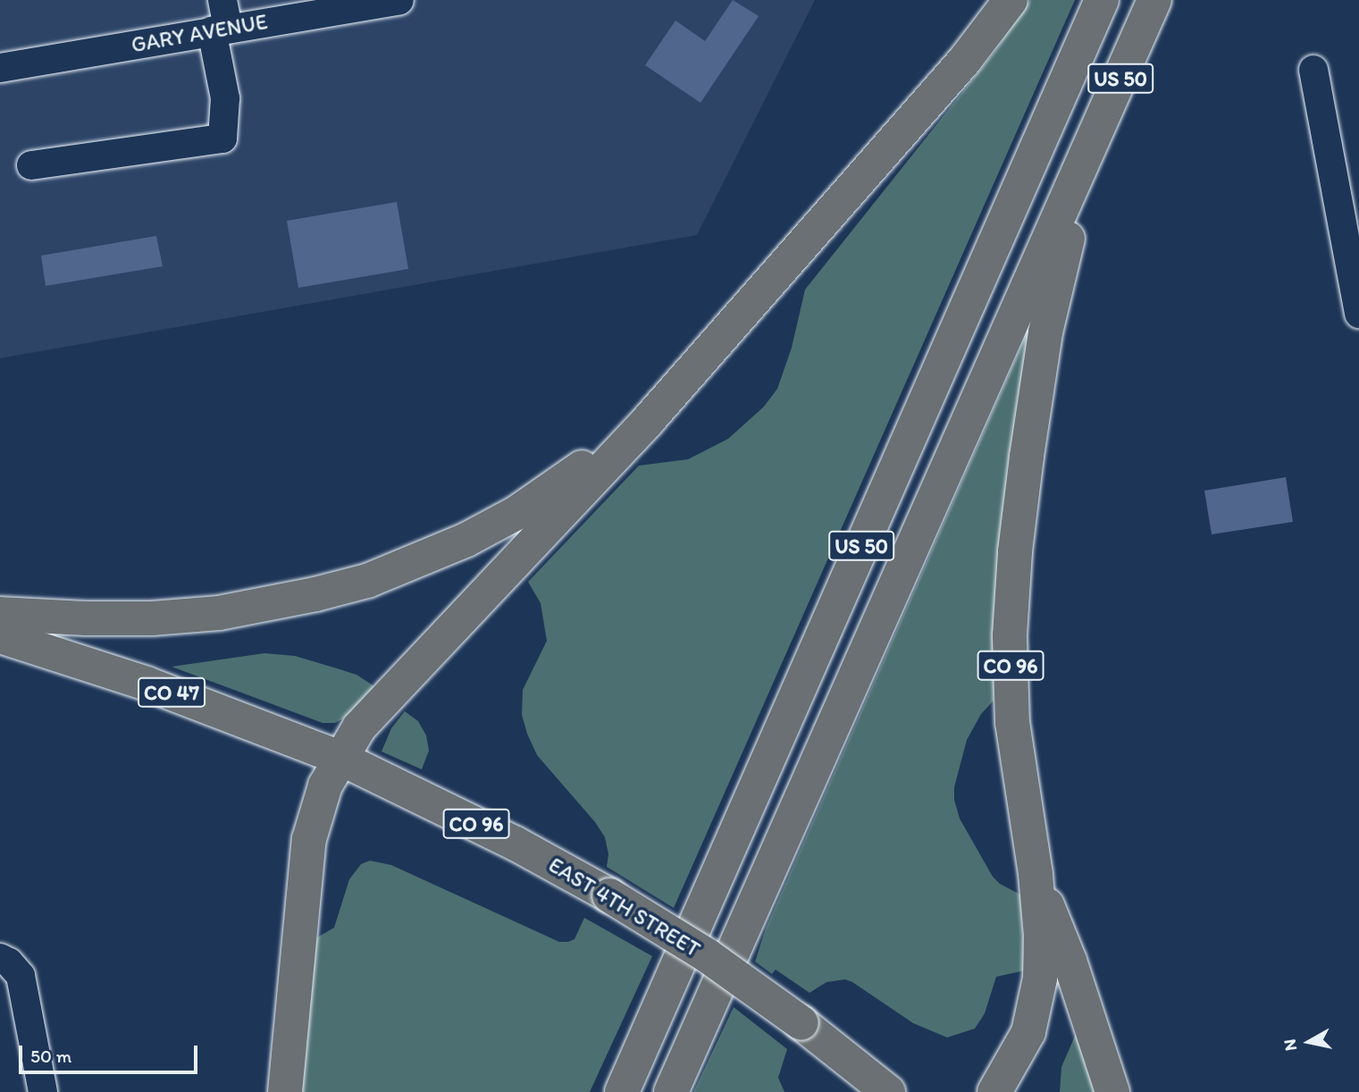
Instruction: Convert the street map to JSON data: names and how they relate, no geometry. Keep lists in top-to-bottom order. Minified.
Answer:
{"streets":{"highway":["US 50","CO 96","CO 47","EAST 4TH STREET"],"street":["GARY AVENUE"]},"crossings":[["US 50","CO 96"],["CO 47","EAST 4TH STREET"]],"scale_bar":"50 m","north":"left"}
